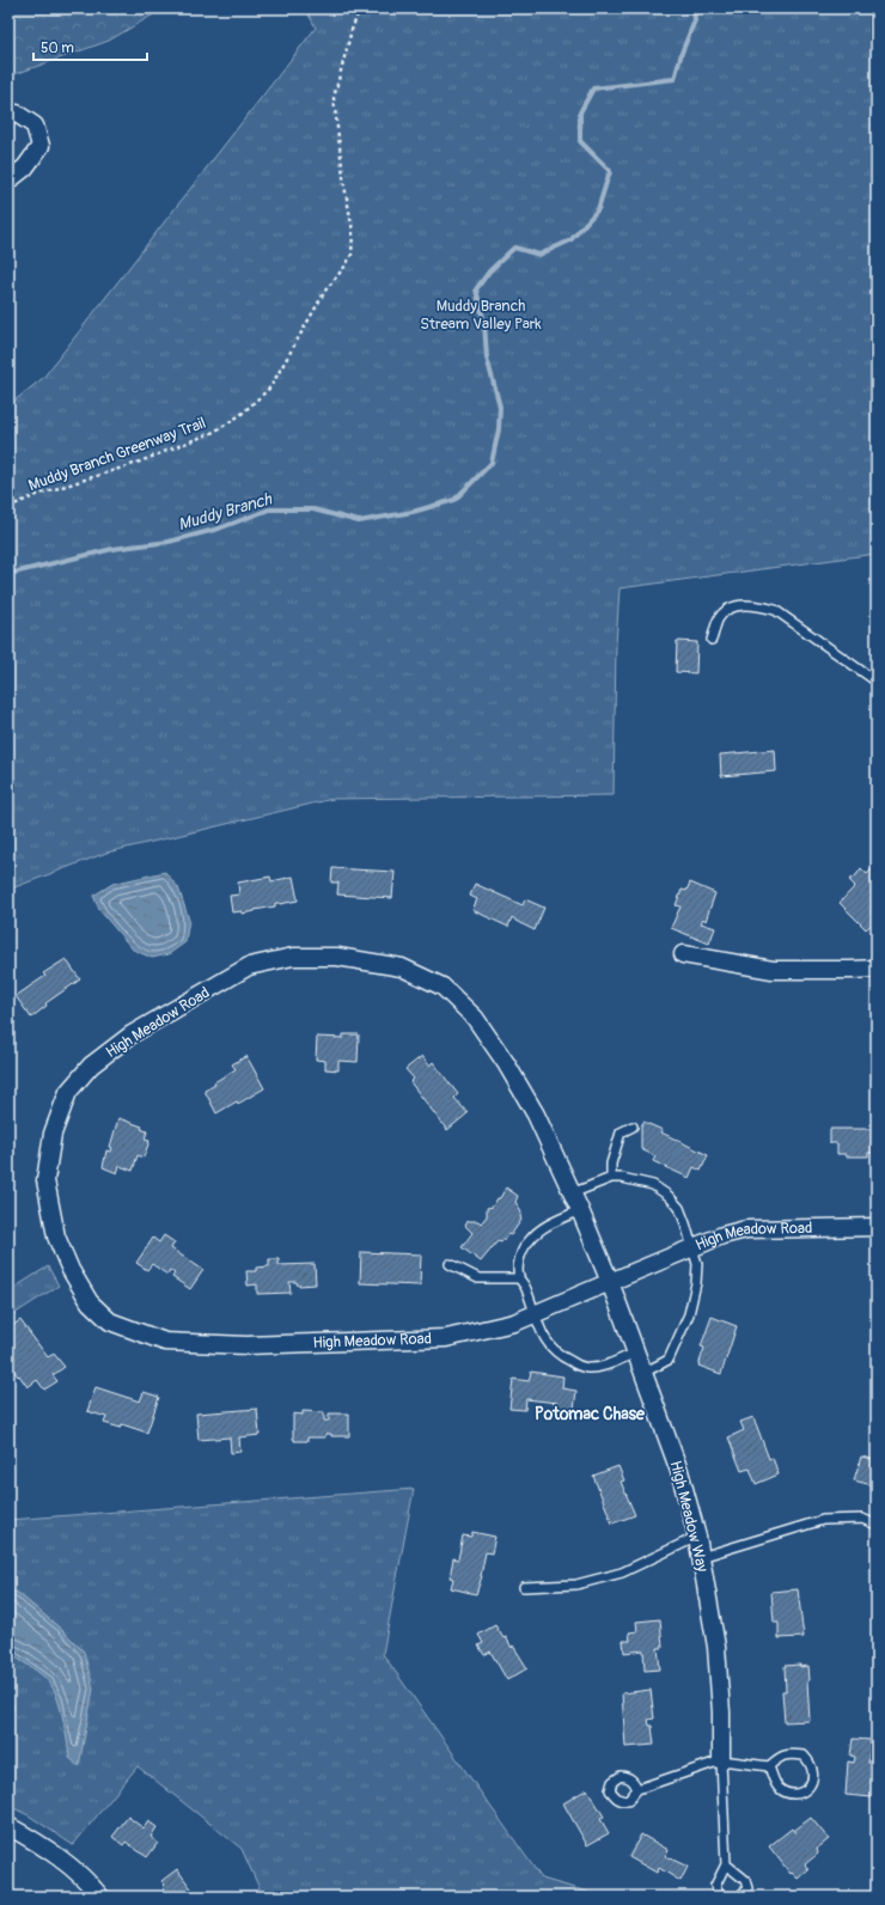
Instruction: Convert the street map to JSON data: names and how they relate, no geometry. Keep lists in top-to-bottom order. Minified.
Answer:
{"streets":{"street":["High Meadow Road","High Meadow Way"],"path":["Muddy Branch Greenway Trail"]},"crossings":[["High Meadow Road","High Meadow Way"]],"districts":["Potomac Chase"],"water":["Muddy Branch"],"parks":["Muddy Branch Stream Valley Park"],"scale_bar":"50 m"}
